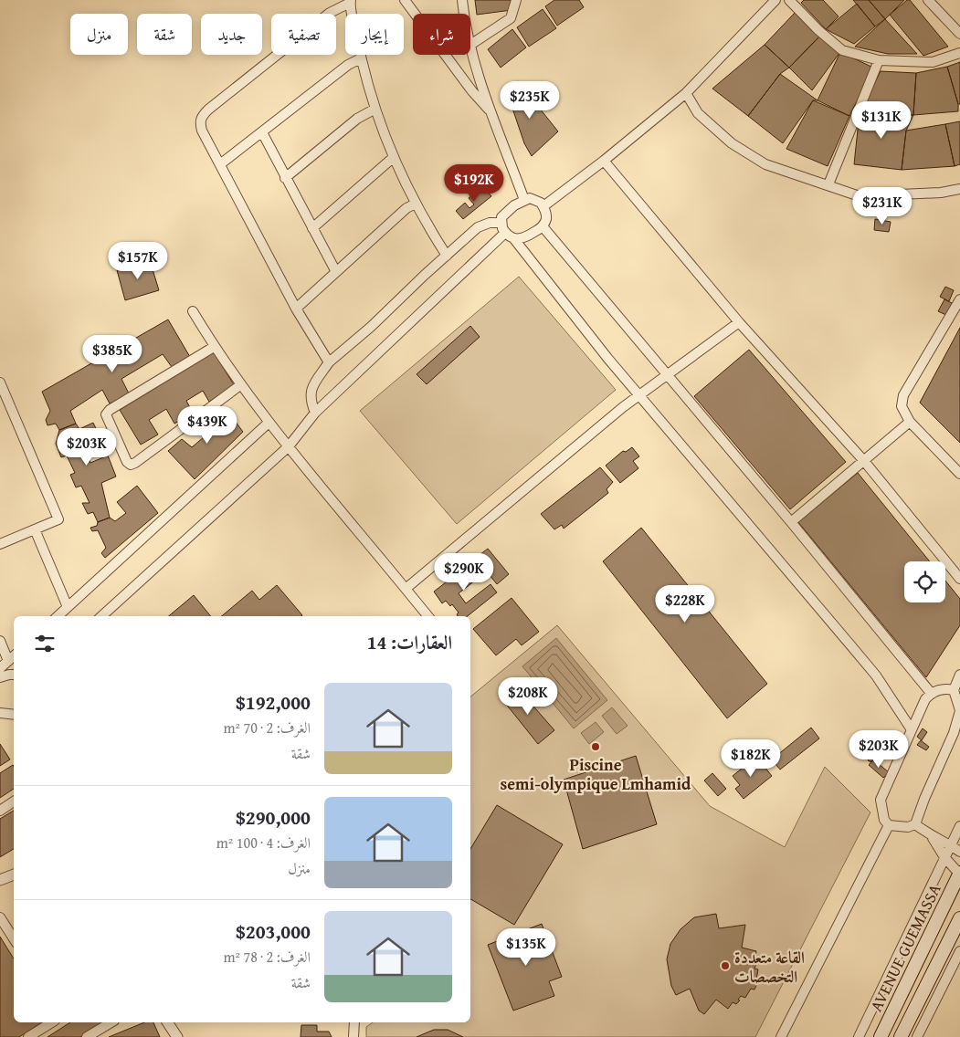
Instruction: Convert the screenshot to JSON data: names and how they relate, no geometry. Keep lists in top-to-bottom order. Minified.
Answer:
{"streets":{"main road":["AVENUE GUEMASSA"]},"places":["Piscine semi-olympique Lmhamid","القاعة متعددة التخصصات"],"page":{"chip":["شراء","إيجار","تصفية","جديد","شقة","منزل"],"price":["$235K","$131K","$192K","$231K","$157K","$385K","$439K","$203K","$290K","$228K","$208K","$203K","$182K","$135K"],"heading":"العقارات: 14","list":[{"name":"$192,000","note":"الغرف: 2 · 70 m² · شقة"},{"name":"$290,000","note":"الغرف: 4 · 100 m² · منزل"},{"name":"$203,000","note":"الغرف: 2 · 78 m² · شقة"}]}}
